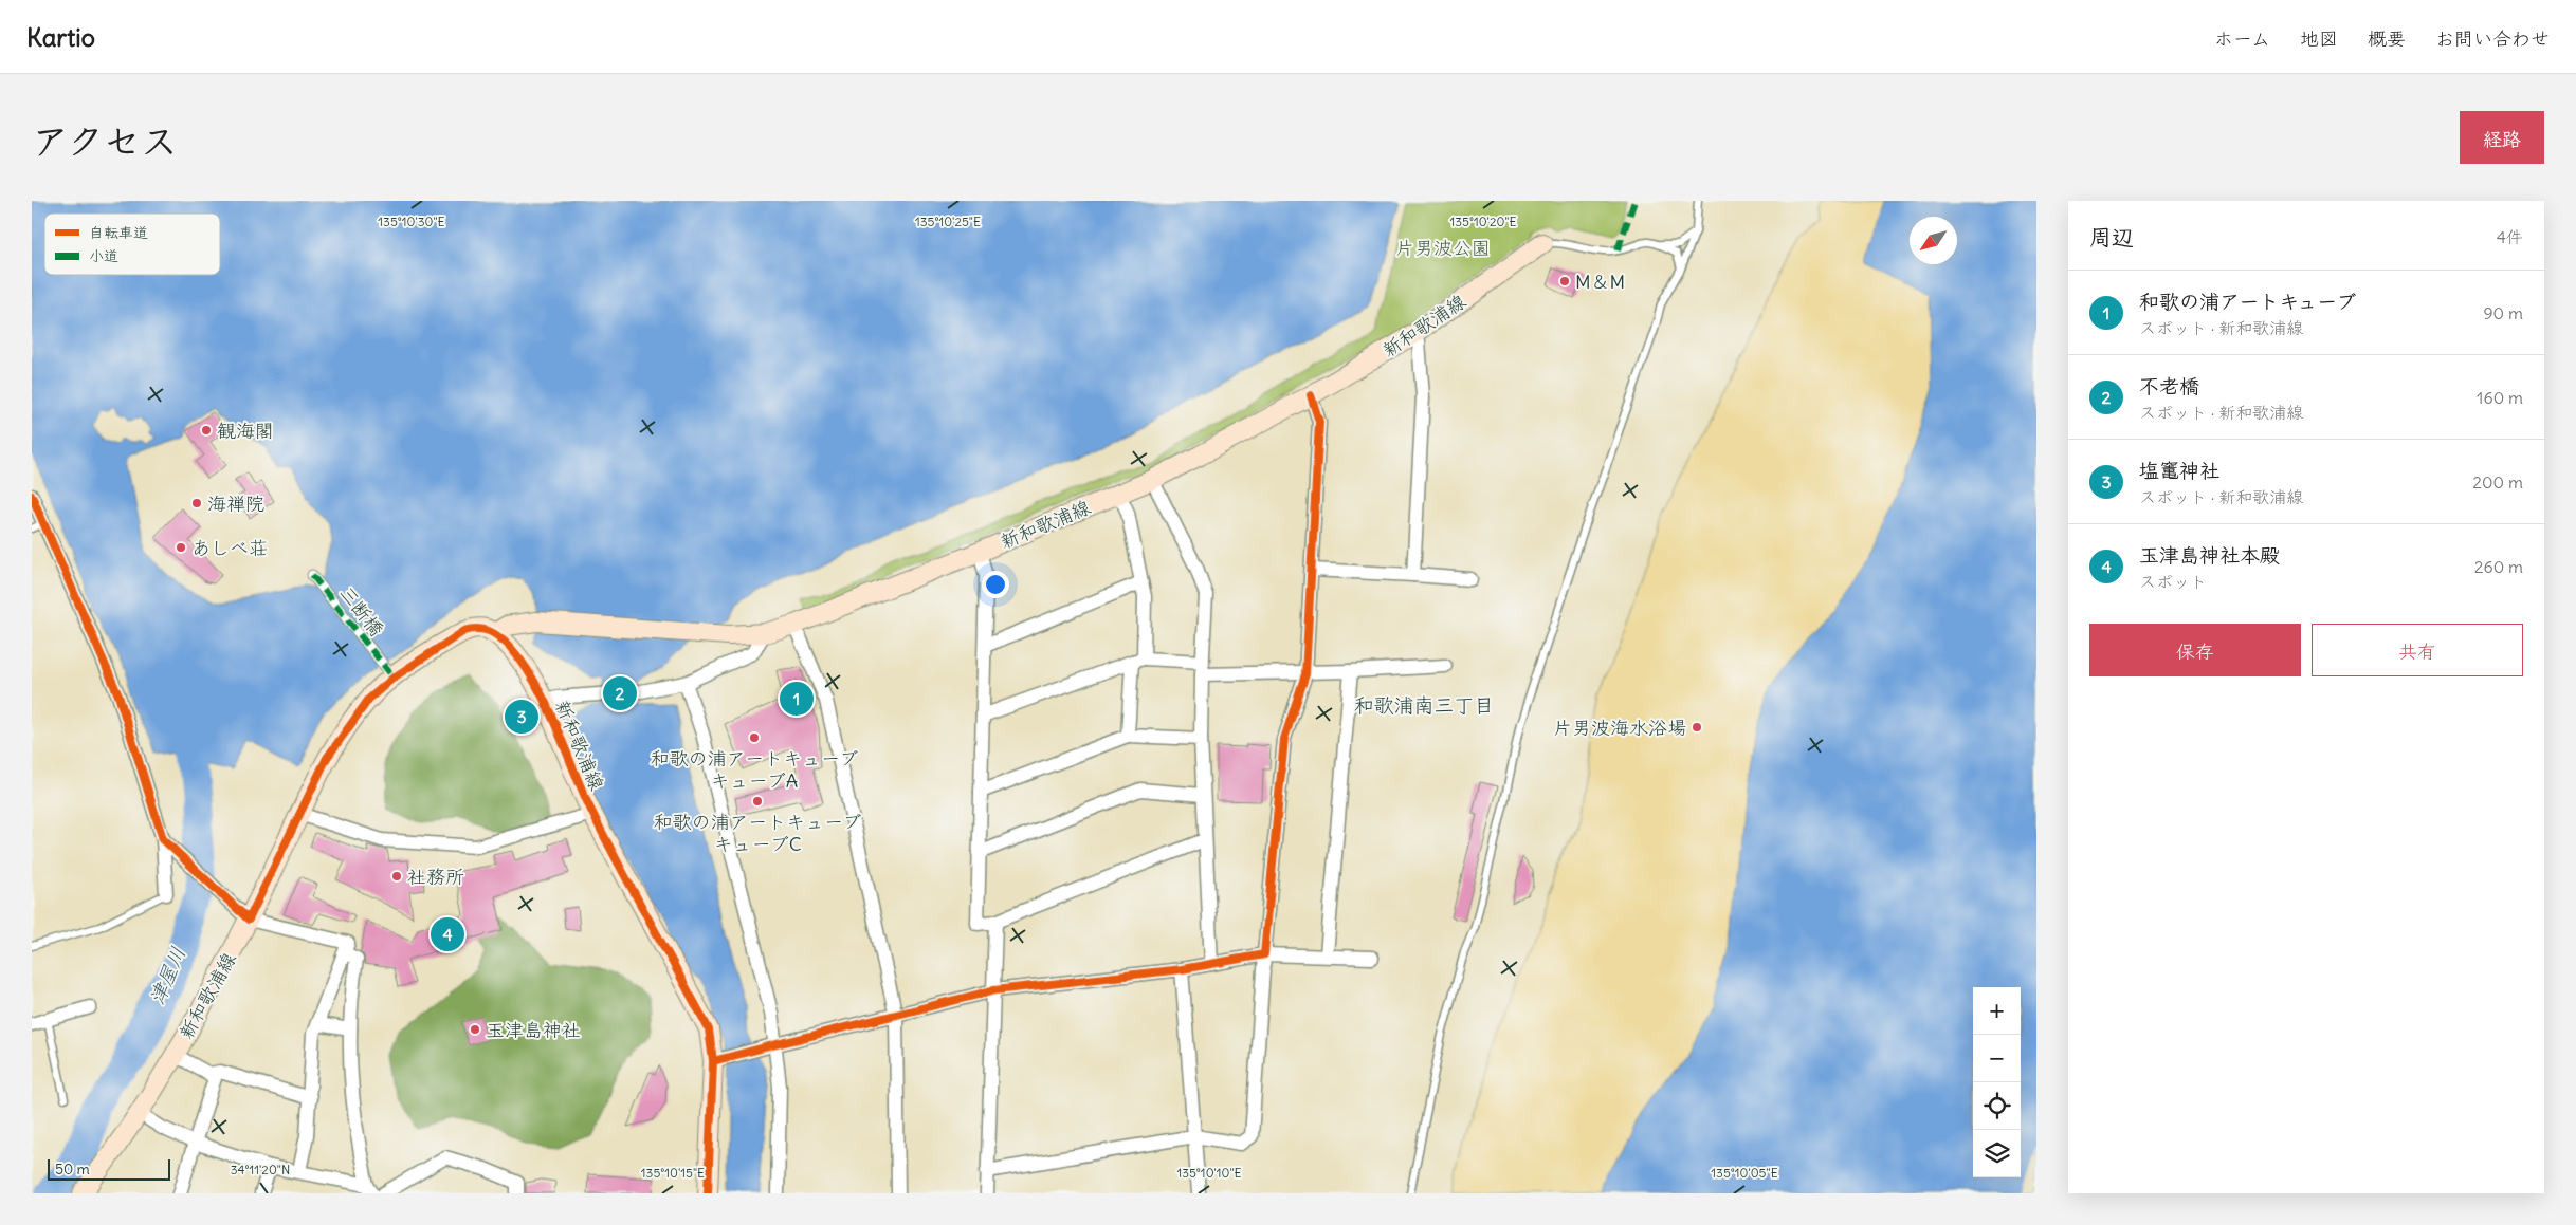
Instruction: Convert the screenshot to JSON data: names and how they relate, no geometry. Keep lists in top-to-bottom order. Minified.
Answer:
{"streets":{"main road":["新和歌浦線"],"street":["三断橋"]},"crossings":[["新和歌浦線","三断橋"]],"districts":["和歌浦南三丁目"],"water":["津屋川"],"parks":["片男波公園"],"places":["M＆M","観海閣","海禅院","あしべ荘","片男波海水浴場","和歌の浦アートキューブ キューブA","和歌の浦アートキューブ キューブC","社務所","玉津島神社"],"legend":["自転車道","小道"],"scale_bar":"50 m","north":"bottom left","page":{"header":"Kartio","nav":["ホーム","地図","概要","お問い合わせ"],"title":"アクセス","buttons":["経路",["保存","共有"]],"heading":["周辺","4件"],"list":[{"mark":"1","name":"和歌の浦アートキューブ","note":"スポット · 新和歌浦線","value":"90 m"},{"mark":"2","name":"不老橋","note":"スポット · 新和歌浦線","value":"160 m"},{"mark":"3","name":"塩竃神社","note":"スポット · 新和歌浦線","value":"200 m"},{"mark":"4","name":"玉津島神社本殿","note":"スポット","value":"260 m"}],"pins":["2","1","3","4"],"map_buttons":["+","−"],"scale":"50 m"},"coordinates":["135°10'20\"E","135°10'30\"E","135°10'25\"E","34°11'20\"N","135°10'15\"E","135°10'10\"E","135°10'05\"E"]}
